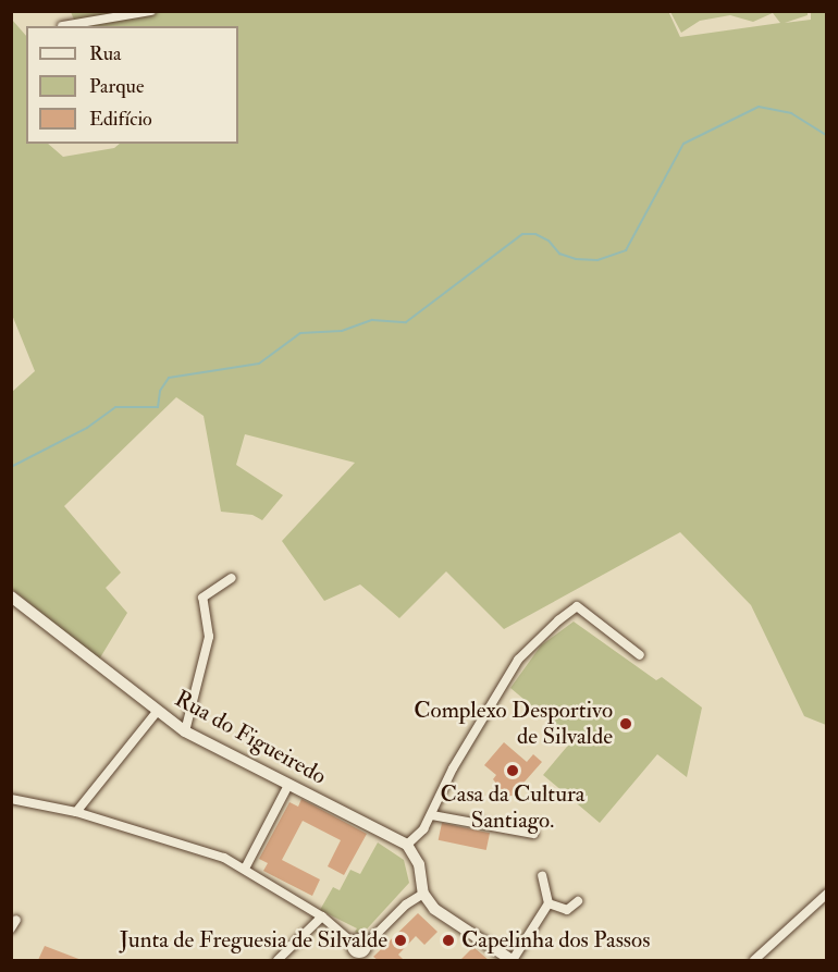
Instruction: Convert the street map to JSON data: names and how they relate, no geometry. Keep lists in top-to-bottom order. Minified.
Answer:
{"streets":{"main road":["Rua do Figueiredo"]},"places":["Complexo Desportivo de Silvalde","Casa da Cultura Santiago.","Junta de Freguesia de Silvalde","Capelinha dos Passos"],"legend":["Rua","Parque","Edifício"]}
